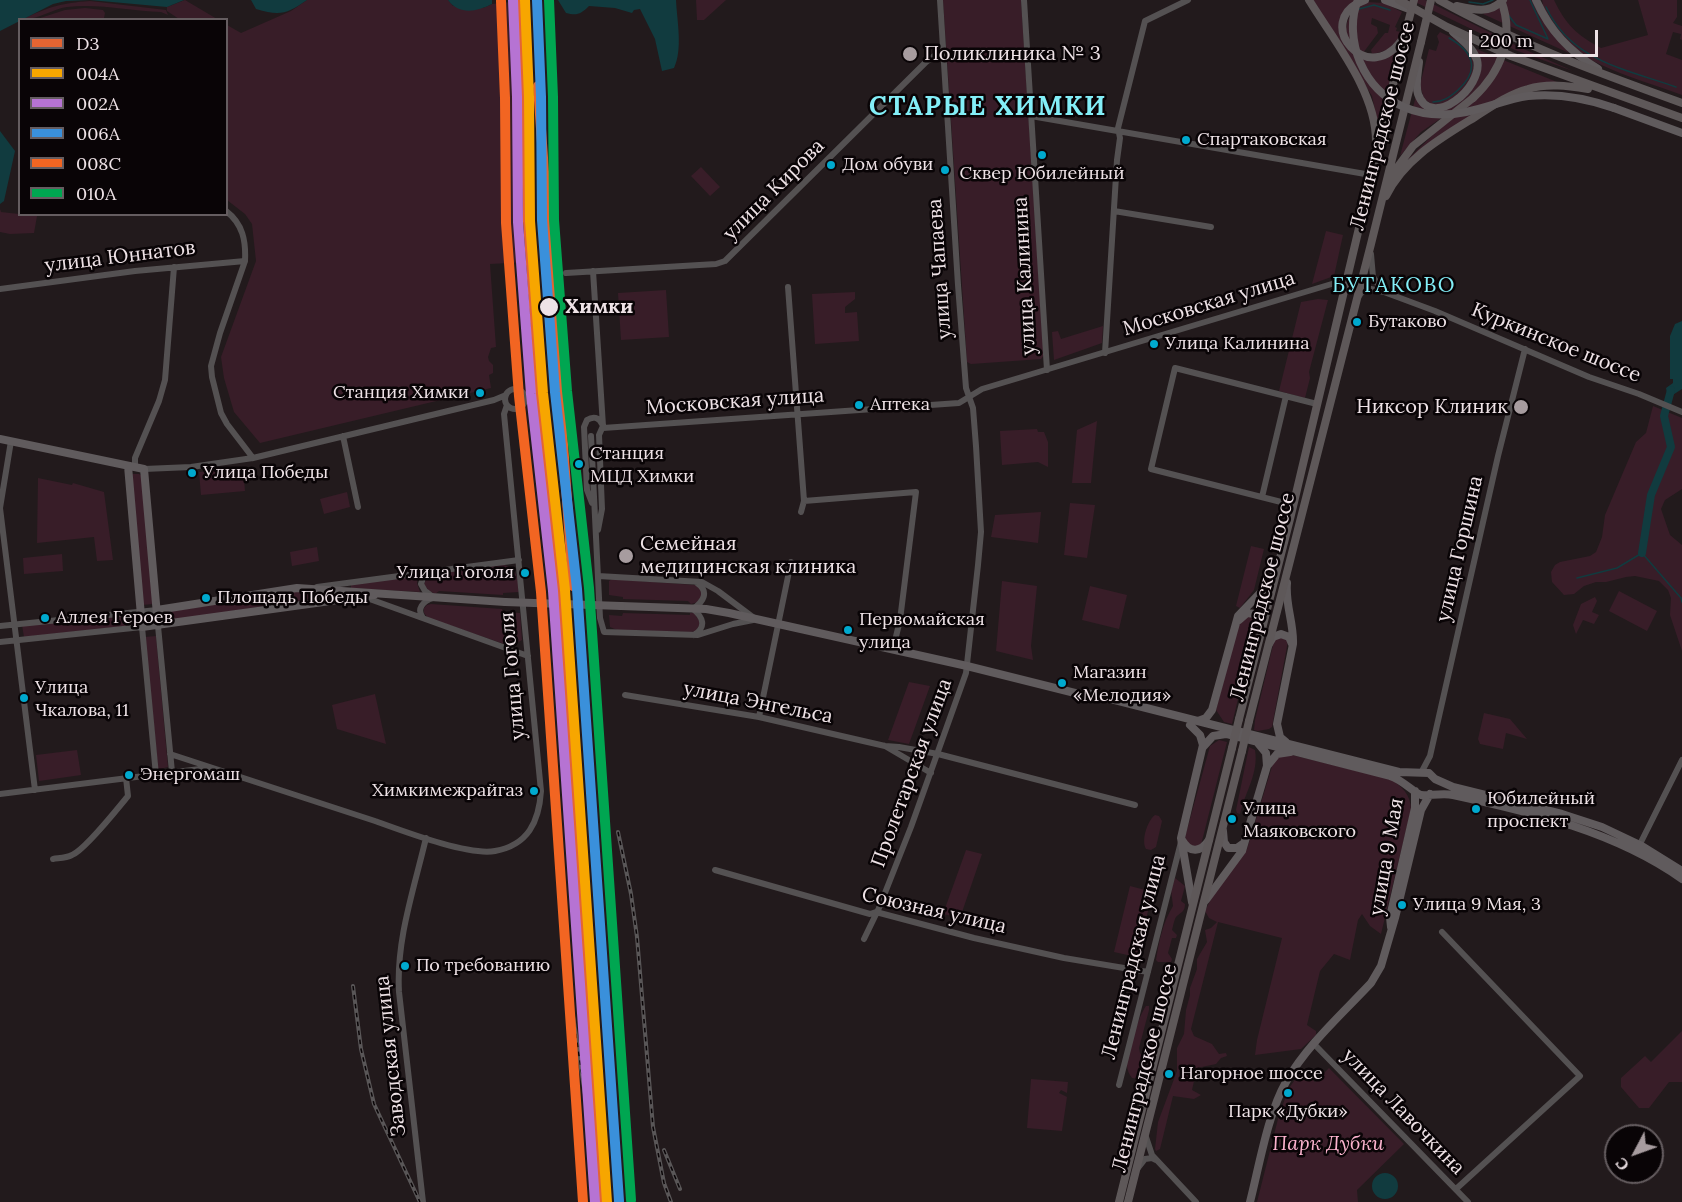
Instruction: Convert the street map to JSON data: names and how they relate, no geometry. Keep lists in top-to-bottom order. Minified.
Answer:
{"streets":{"highway":["Ленинградское шоссе"],"main road":["улица 9 Мая"],"street":["улица Кирова","улица Юннатов","улица Чапаева","улица Калинина","Московская улица","Куркинское шоссе","улица Горшина","улица Гоголя","улица Энгельса","Пролетарская улица","Союзная улица","Ленинградская улица","Заводская улица","улица Лавочкина"]},"crossings":[["Ленинградское шоссе","Московская улица"],["улица Кирова","улица Чапаева"],["улица Чапаева","Московская улица"],["улица Чапаева","Пролетарская улица"],["улица Калинина","Московская улица"],["Московская улица","Пролетарская улица"],["Куркинское шоссе","улица Горшина"],["улица Горшина","улица 9 Мая"],["улица Гоголя","Заводская улица"],["улица Энгельса","Пролетарская улица"],["Пролетарская улица","Союзная улица"],["улица 9 Мая","улица Лавочкина"],["Союзная улица","Ленинградская улица"]],"districts":["СТАРЫЕ ХИМКИ","БУТАКОВО"],"parks":["Парк Дубки"],"places":["Поликлиника № 3","Спартаковская","Сквер Юбилейный","Дом обуви","Химки","Бутаково","Улица Калинина","Станция Химки","Аптека","Никсор Клиник","Станция МЦД Химки","Улица Победы","Семейная медицинская клиника","Улица Гоголя","Площадь Победы","Аллея Героев","Первомайская улица","Магазин «Мелодия»","Улица Чкалова, 11","Энергомаш","Химкимежрайгаз","Юбилейный проспект","Улица Маяковского","Улица 9 Мая, 3","По требованию","Нагорное шоссе","Парк «Дубки»"],"lines":["transit line D3","transit line 004А","transit line 002А","transit line 006А","transit line 010А","transit line 008С"],"legend":["D3","004А","002А","006А","008С","010А"],"scale_bar":"200 m","north":"bottom left"}
